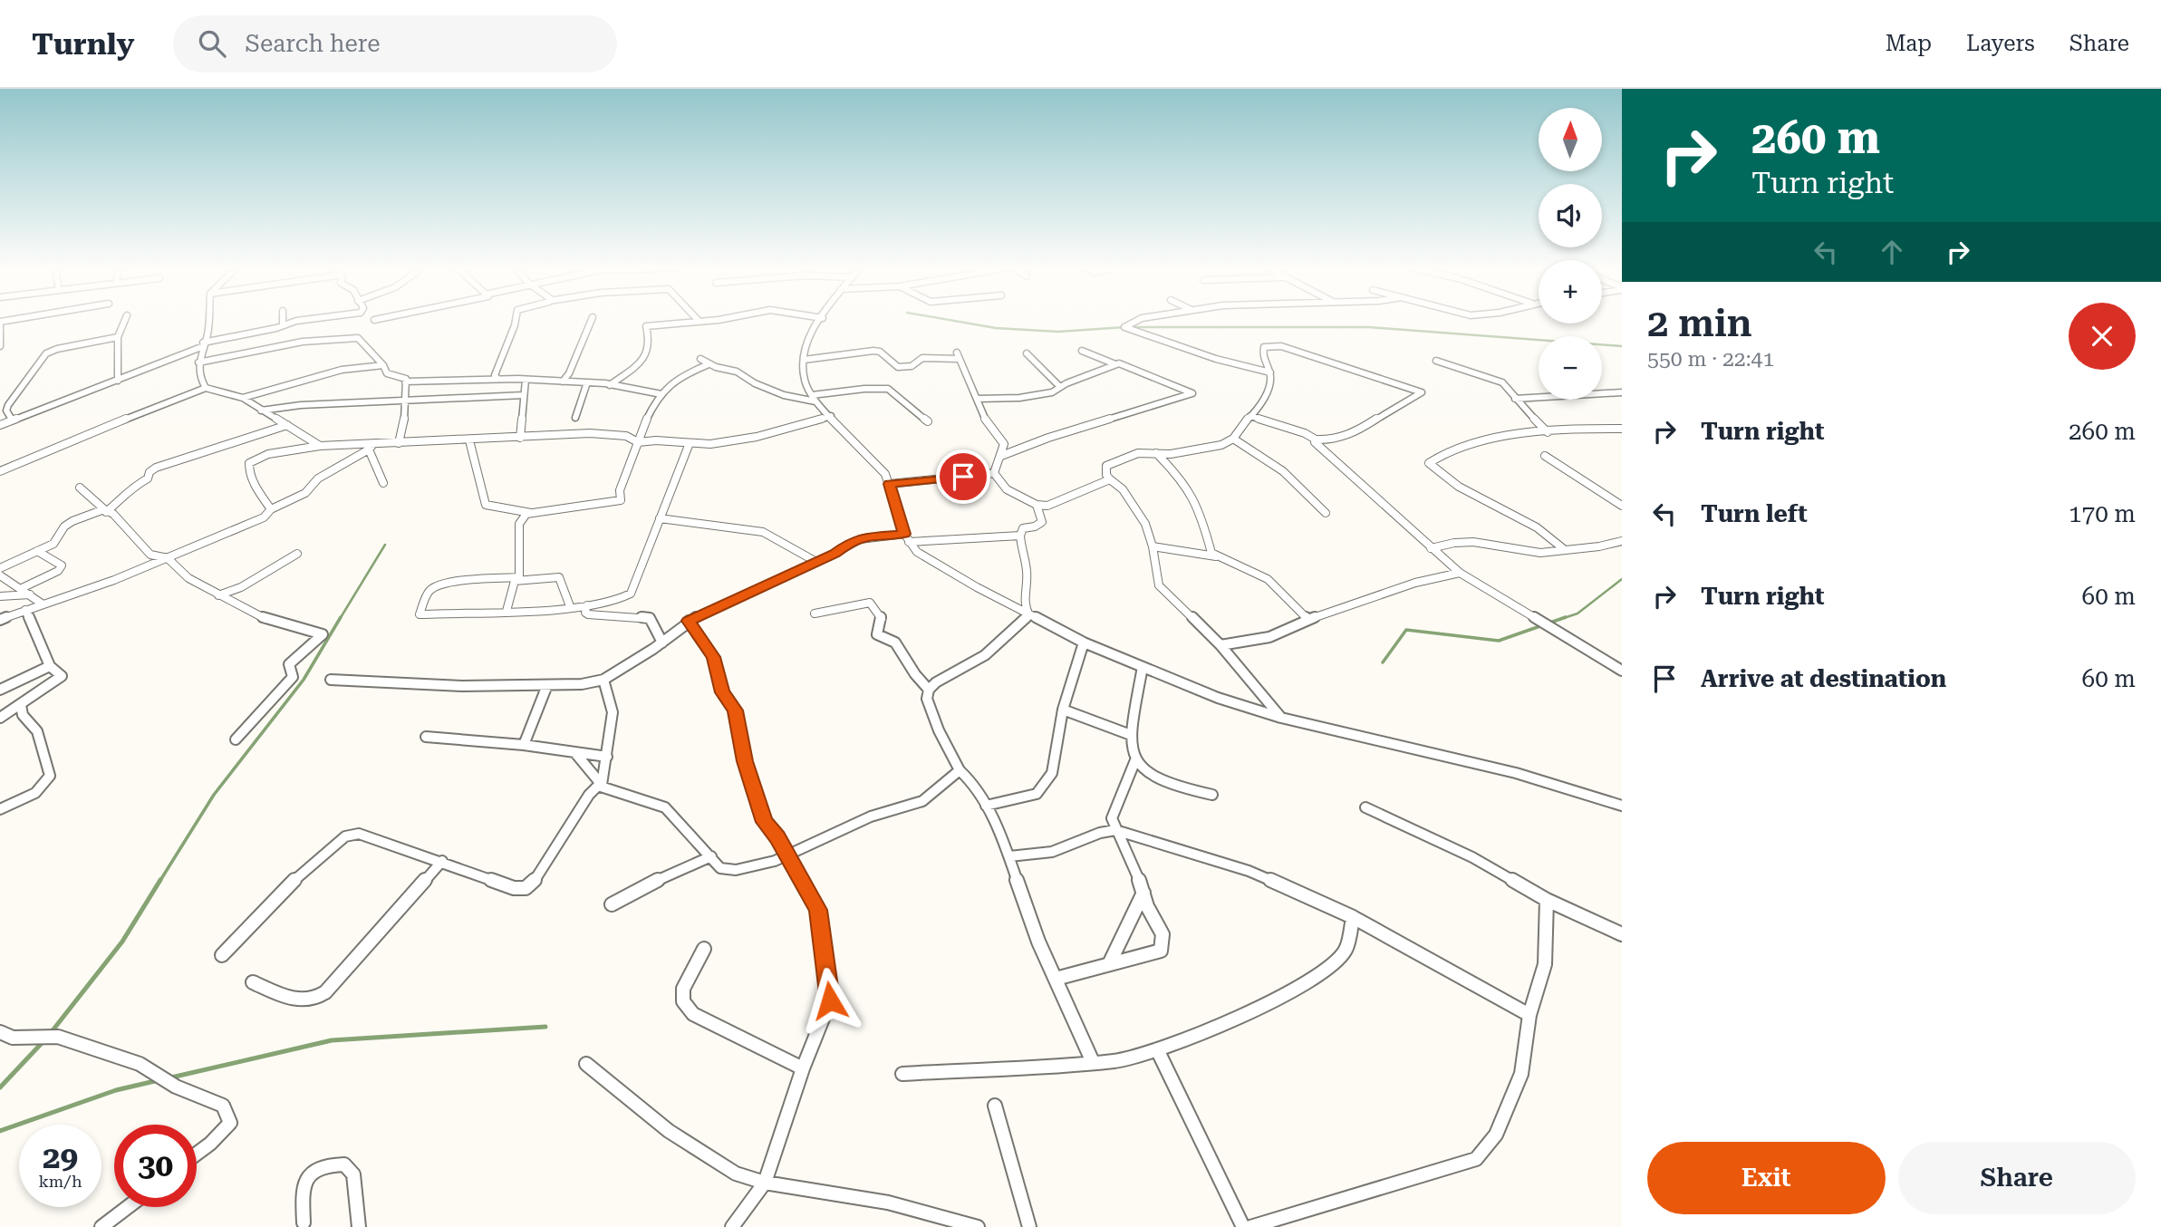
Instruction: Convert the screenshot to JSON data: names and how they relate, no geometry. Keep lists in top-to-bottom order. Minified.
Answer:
{"north":"top","page":{"header":"Turnly","search":"Search here","nav":["Map","Layers","Share"],"turn":["260 m","Turn right"],"map_buttons":["+","−"],"heading":["2 min","550 m · 22:41"],"list":[{"name":"Turn right","value":"260 m"},{"name":"Turn left","value":"170 m"},{"name":"Turn right","value":"60 m"},{"name":"Arrive at destination","value":"60 m"}],"speed":"29 km/h","limit":"30","buttons":["Exit","Share"]}}
